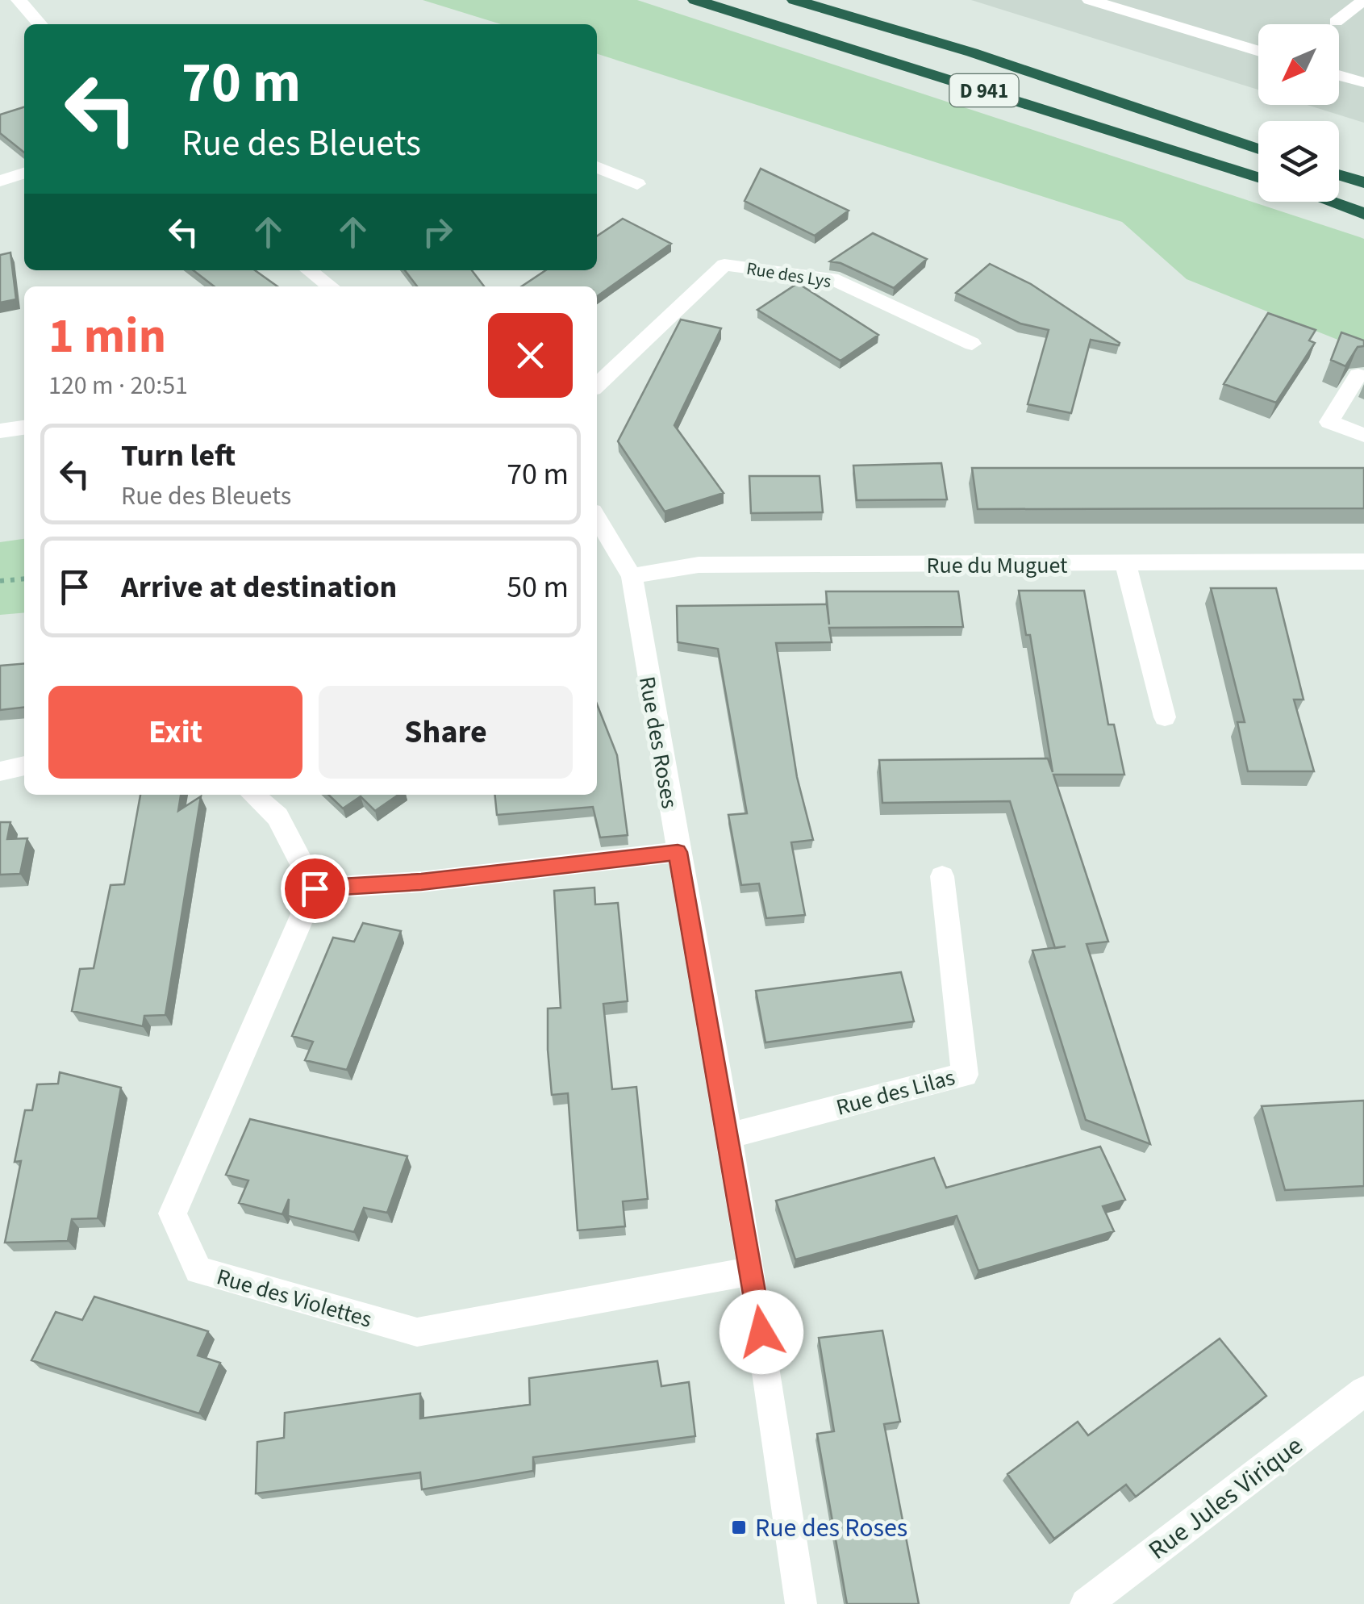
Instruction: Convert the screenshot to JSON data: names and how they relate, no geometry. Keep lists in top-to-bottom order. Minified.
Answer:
{"streets":{"highway":["D 941"],"street":["Rue des Lys","Rue du Muguet","Rue des Roses","Rue des Lilas","Rue des Violettes","Rue Jules Virique"]},"crossings":[["Rue du Muguet","Rue des Roses"],["Rue des Roses","Rue des Lilas"],["Rue des Roses","Rue des Violettes"]],"places":{"transit":["Rue des Roses"]},"north":"bottom left","page":{"turn":["70 m","Rue des Bleuets"],"heading":["1 min","120 m · 20:51"],"list":[{"name":"Turn left","note":"Rue des Bleuets","value":"70 m"},{"name":"Arrive at destination","value":"50 m"}],"buttons":["Exit","Share"]}}
